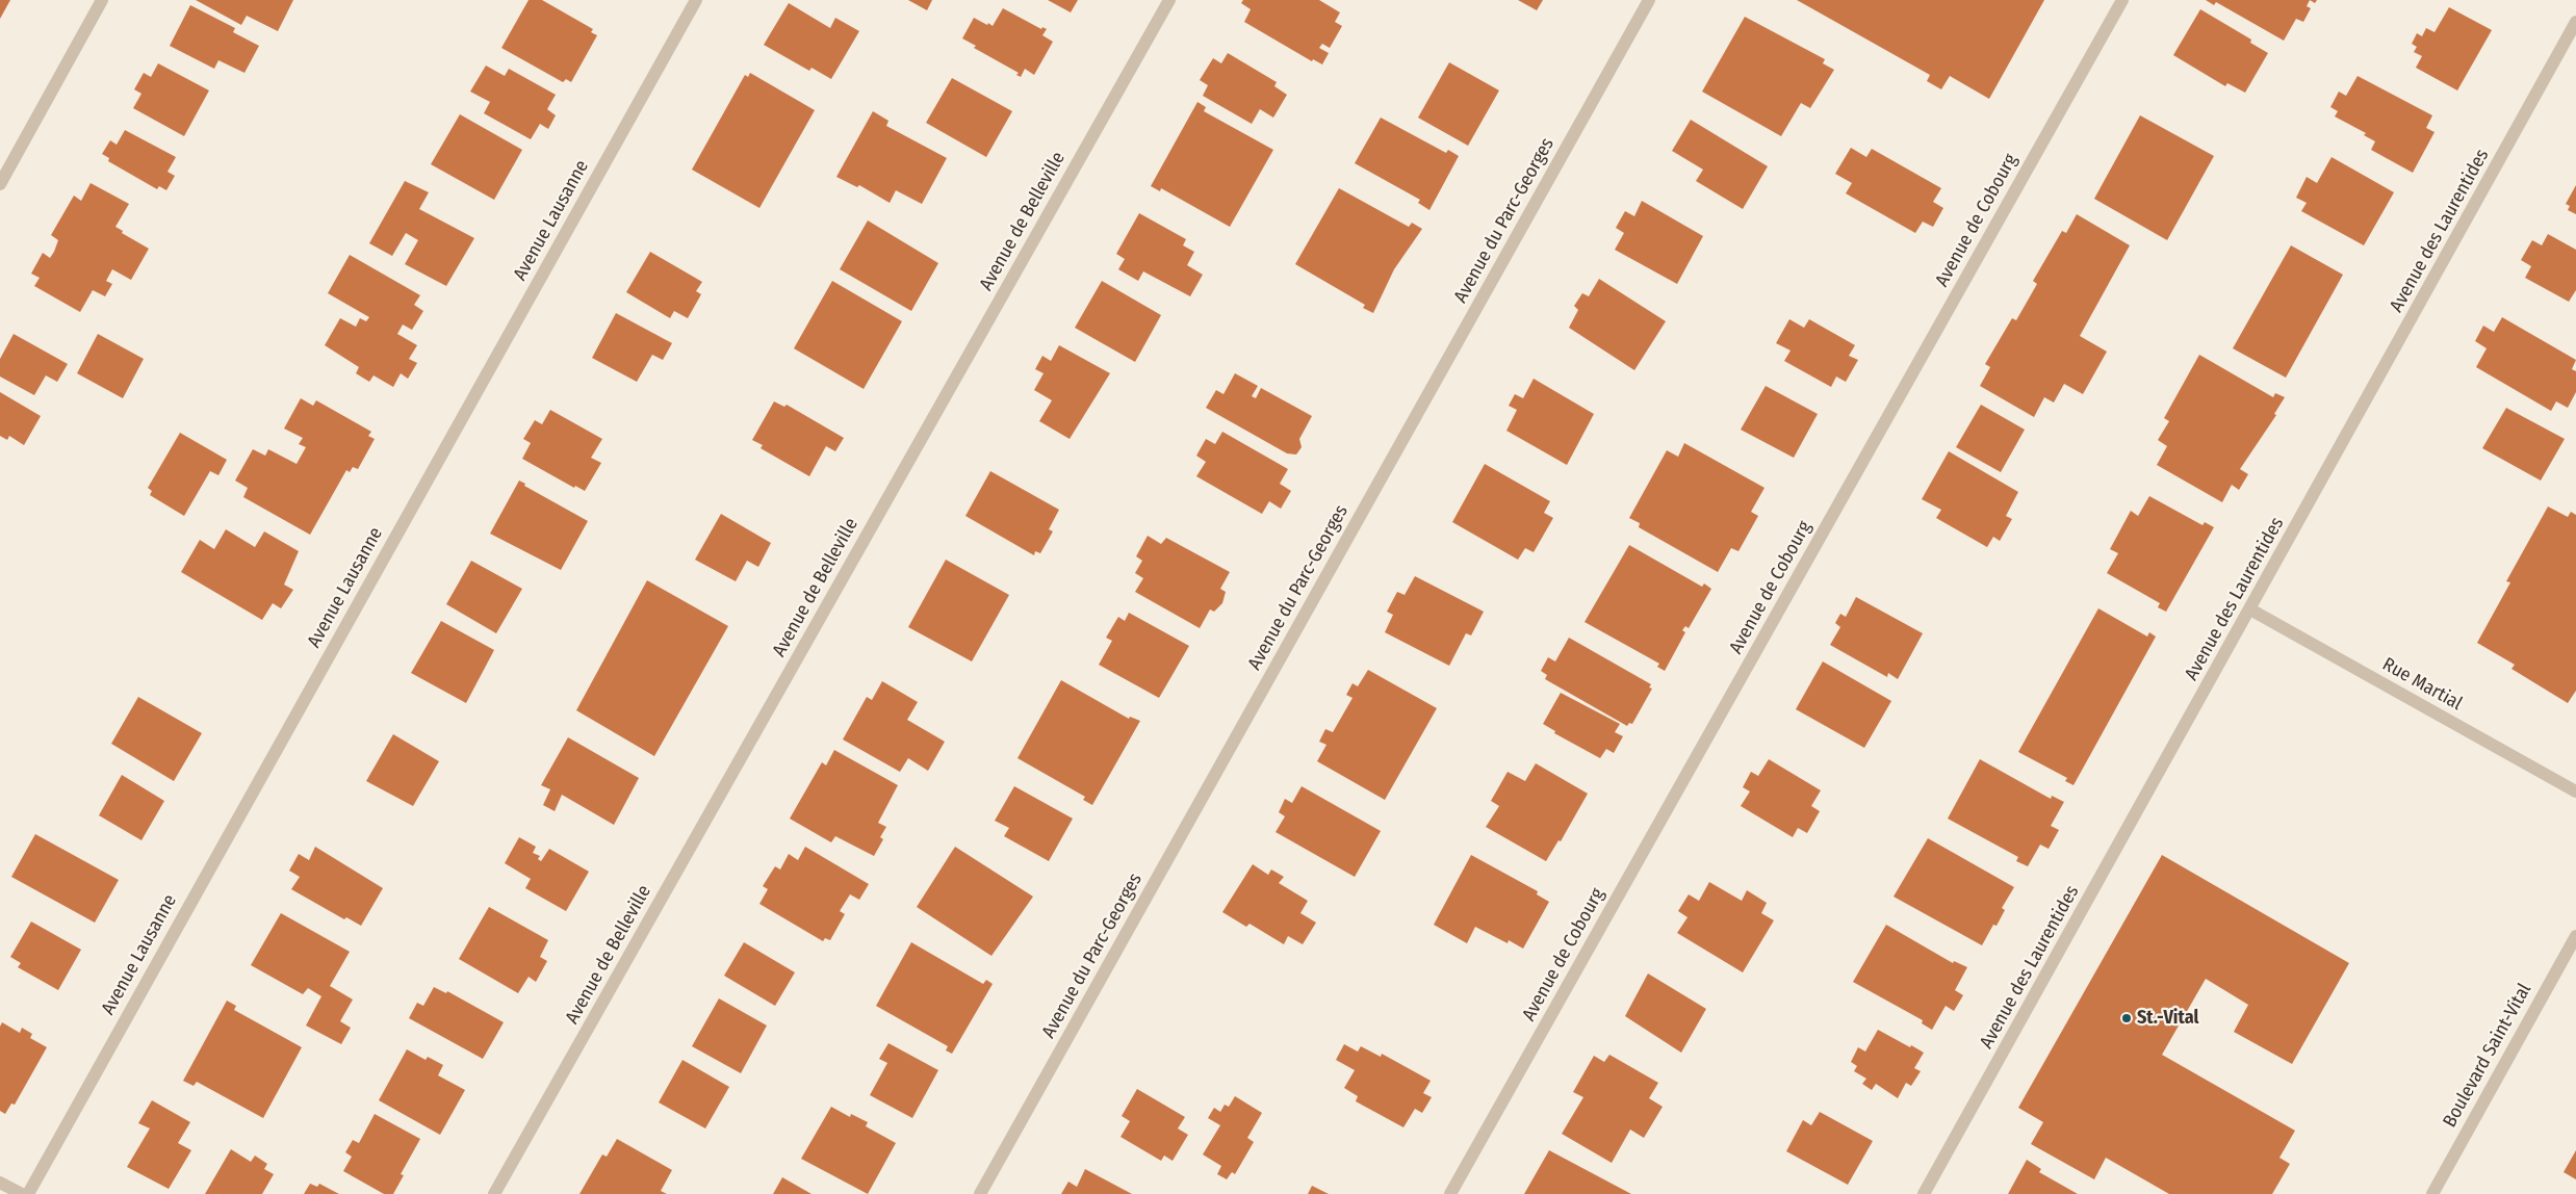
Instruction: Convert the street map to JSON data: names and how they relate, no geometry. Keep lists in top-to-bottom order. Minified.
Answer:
{"streets":{"street":["Avenue Lausanne","Avenue du Parc-Georges","Avenue de Cobourg","Avenue de Belleville","Avenue des Laurentides","Rue Martial","Boulevard Saint-Vital"]},"crossings":[["Avenue des Laurentides","Rue Martial"]],"places":["St.-Vital"]}
